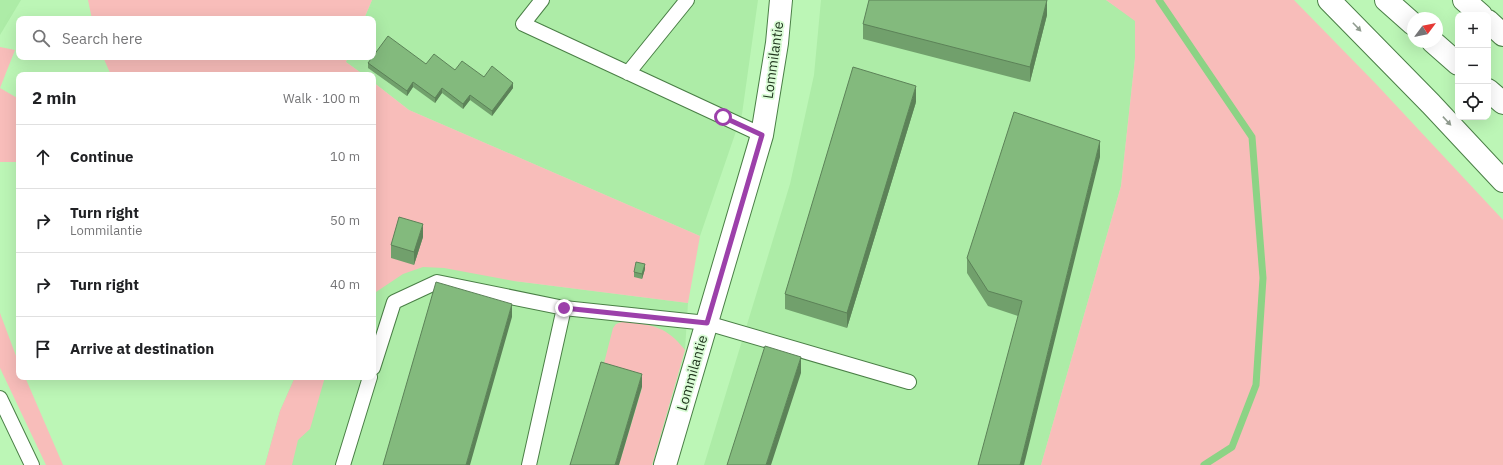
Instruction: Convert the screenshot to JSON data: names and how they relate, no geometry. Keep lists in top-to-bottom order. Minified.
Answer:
{"streets":{"main road":["Lommilantie"]},"north":"top right","page":{"map_buttons":["+","−"],"search":"Search here","heading":["2 min","Walk · 100 m"],"list":[["Continue","10 m"],["Turn right","Lommilantie","50 m"],["Turn right","40 m"],"Arrive at destination"]}}
